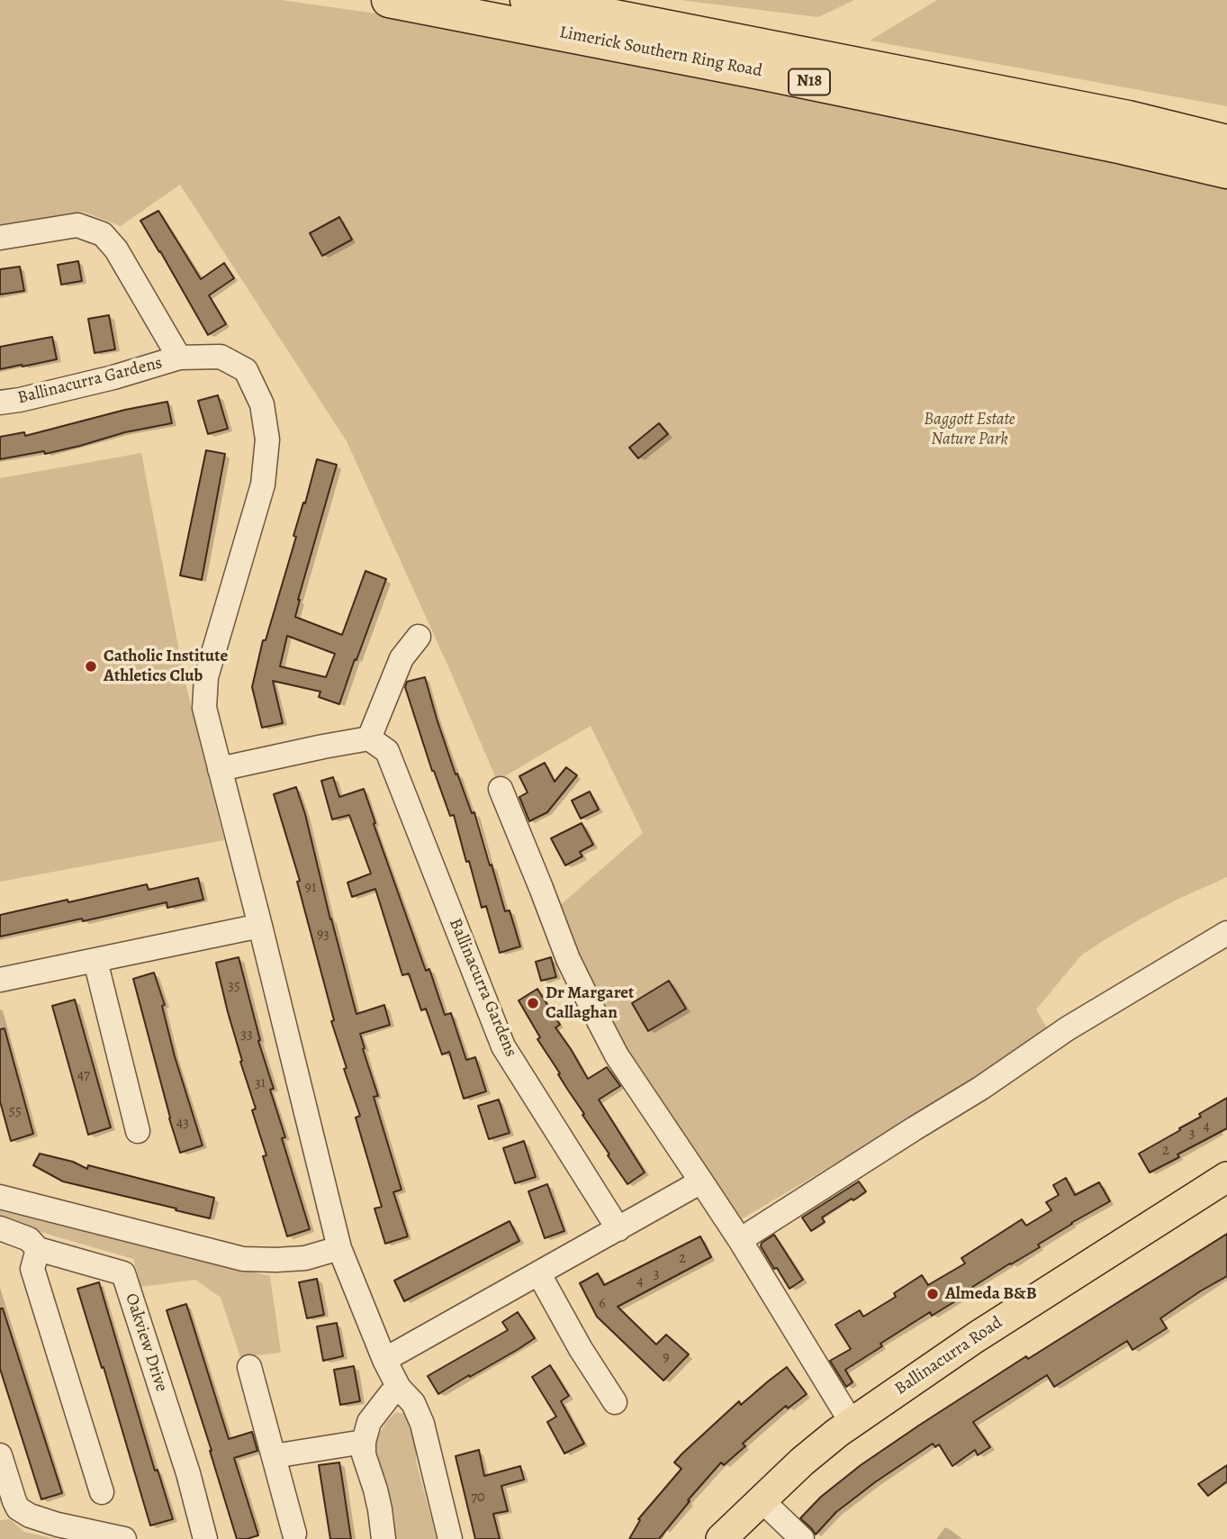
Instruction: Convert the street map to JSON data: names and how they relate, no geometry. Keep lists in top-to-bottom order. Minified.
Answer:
{"streets":{"highway":["Limerick Southern Ring Road","N18"],"main road":["Ballinacurra Road"],"street":["Ballinacurra Gardens","Oakview Drive"]},"parks":["Baggott Estate Nature Park"],"places":["Catholic Institute Athletics Club","Dr Margaret Callaghan","Almeda B&B"],"house_numbers":["91","93","35","33","47","31","55","43","4","3","2","2","3","4","6","9","70"]}
